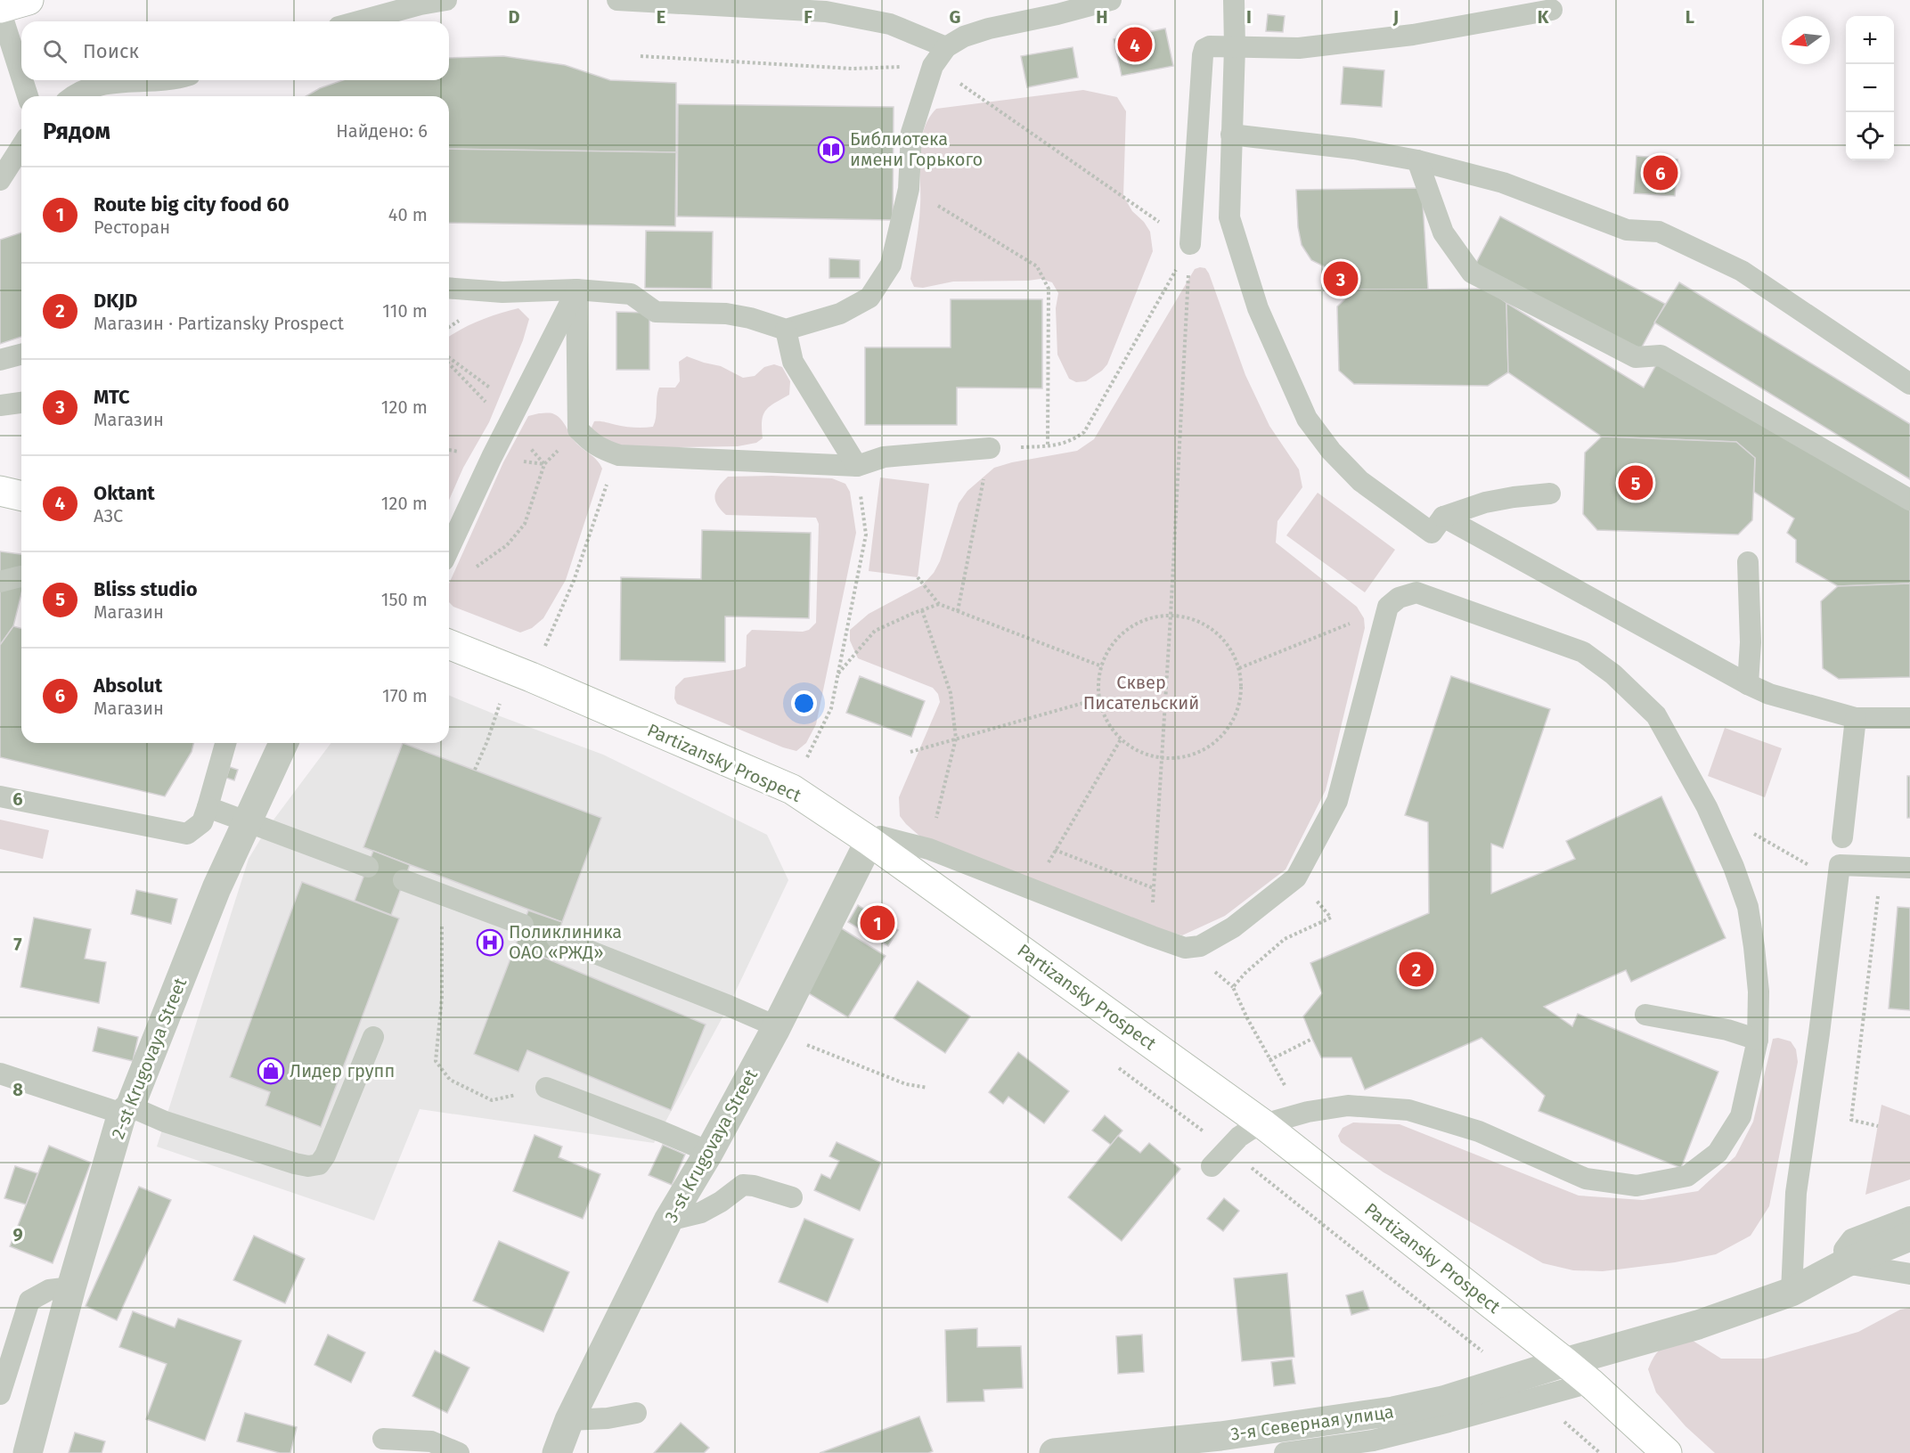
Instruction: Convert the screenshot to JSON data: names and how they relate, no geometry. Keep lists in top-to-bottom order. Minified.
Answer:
{"streets":{"main road":["Partizansky Prospect"],"street":["2-st Krugovaya Street","3-st Krugovaya Street","3-я Северная улица"]},"crossings":[["Partizansky Prospect","3-st Krugovaya Street"],["Partizansky Prospect","3-я Северная улица"]],"parks":["Cквер Писательский"],"places":{"library":["Библиотека имени Горького"],"hospital":["Поликлиника ОАО «РЖД»"],"shop":["Лидер групп"]},"north":"left","page":{"map_buttons":["+","−"],"search":"Поиск","pins":["4","6","3","5","1","2"],"heading":["Рядом","Найдено: 6"],"list":[{"mark":"1","name":"Route big city food 60","note":"Ресторан","value":"40 m"},{"mark":"2","name":"DKJD","note":"Магазин · Partizansky Prospect","value":"110 m"},{"mark":"3","name":"МТС","note":"Магазин","value":"120 m"},{"mark":"4","name":"Oktant","note":"АЗС","value":"120 m"},{"mark":"5","name":"Bliss studio","note":"Магазин","value":"150 m"},{"mark":"6","name":"Absolut","note":"Магазин","value":"170 m"}]},"grid":{"columns":["D","E","F","G","H","I","J","K","L"],"rows":["6","7","8","9"]}}
